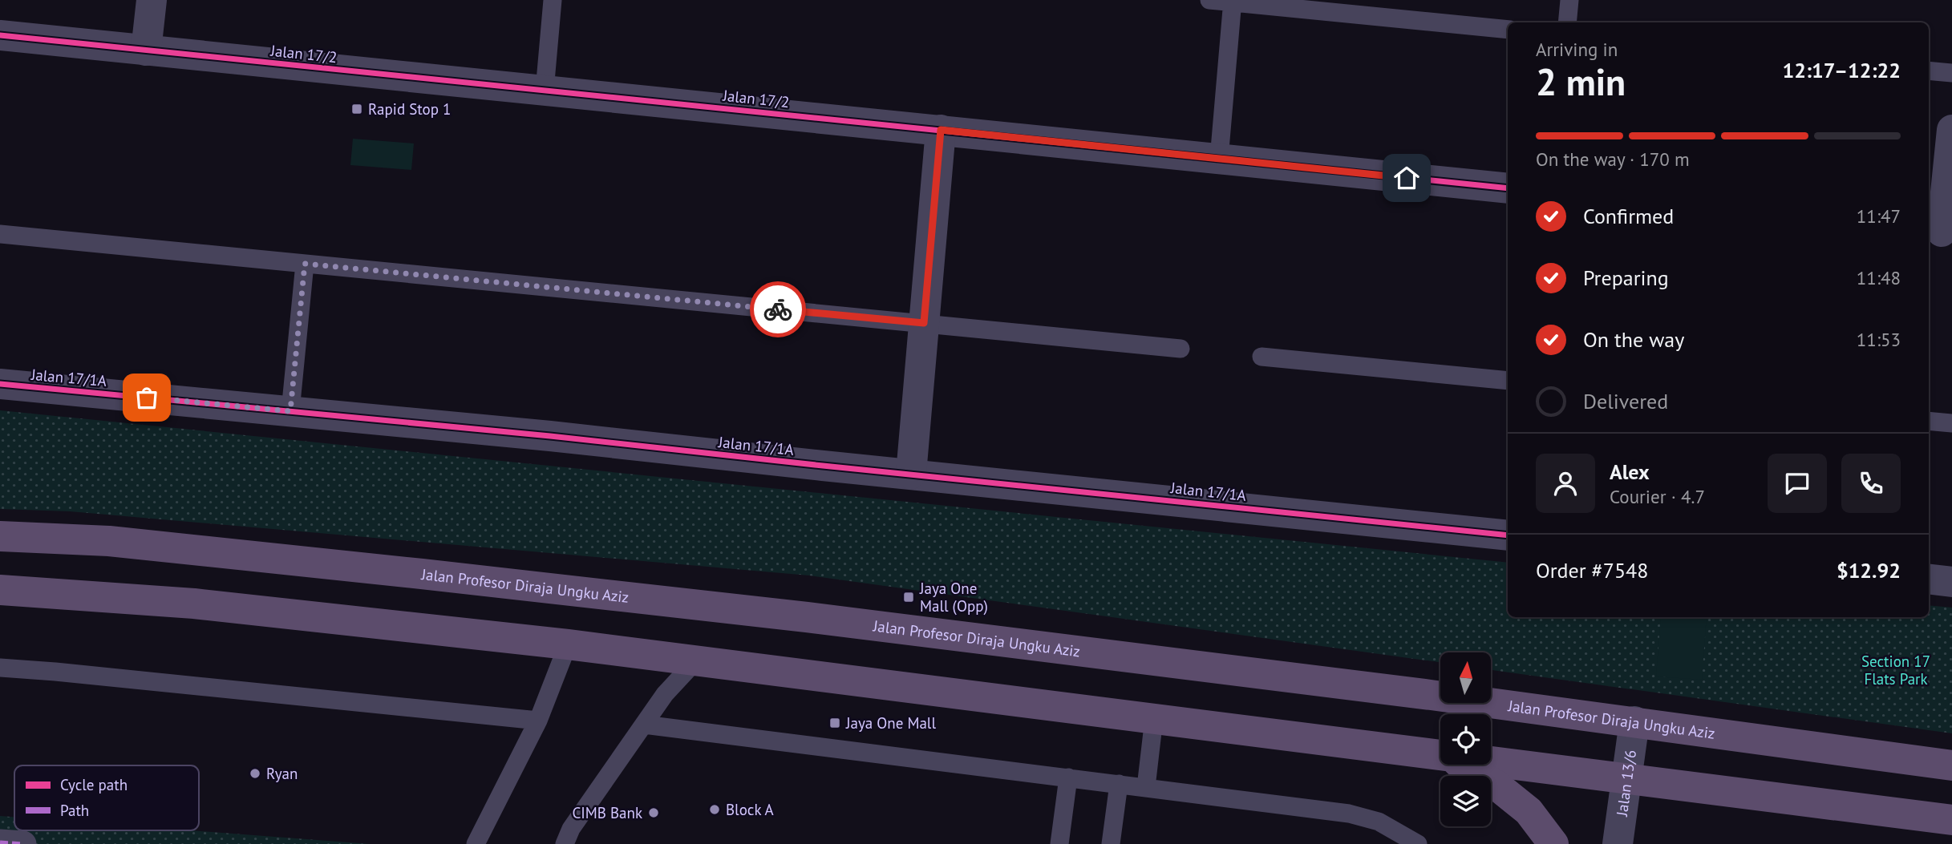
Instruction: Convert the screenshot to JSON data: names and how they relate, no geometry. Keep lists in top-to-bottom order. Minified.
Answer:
{"streets":{"main road":["Jalan Profesor Diraja Ungku Aziz"],"street":["Jalan 17/2","Jalan 17/1A","Jalan 13/6"]},"crossings":[["Jalan Profesor Diraja Ungku Aziz","Jalan 13/6"]],"parks":["Section 17 Flats Park"],"places":{"transit":["Rapid Stop 1","Jaya One Mall (Opp)","Jaya One Mall"],"other":["Ryan","Block A","CIMB Bank"]},"legend":["Cycle path","Path"],"north":"top","page":{"heading":["2 min","Arriving in","12:17–12:22"],"panel":["Alex","Courier · 4.7","Order #7548","$12.92"],"bar":"On the way · 170 m","list":[["Confirmed","11:47"],["Preparing","11:48"],["On the way","11:53"],"Delivered"]}}
